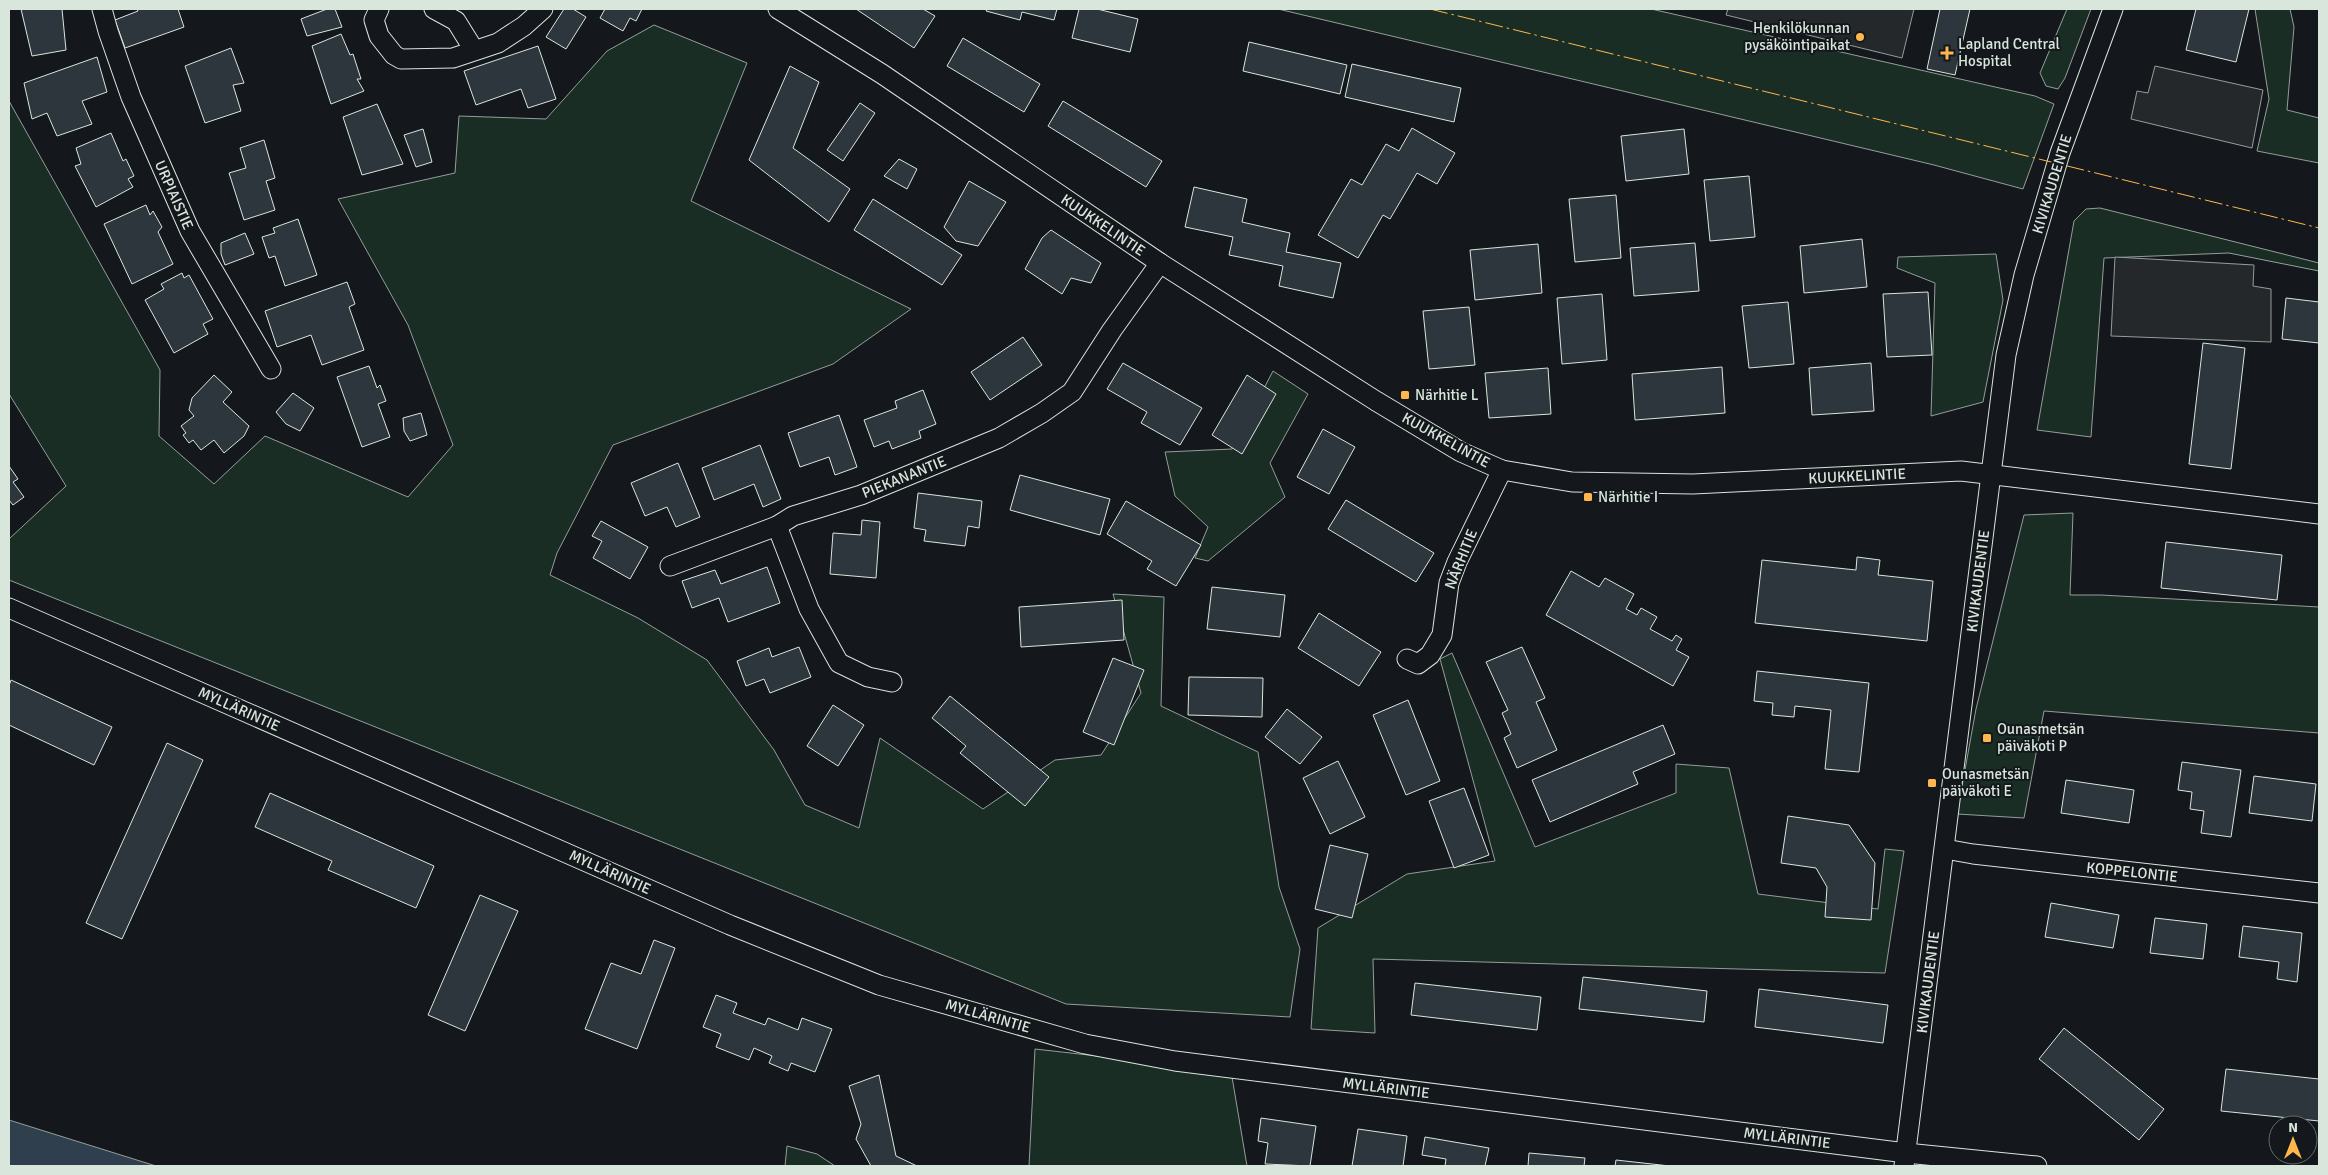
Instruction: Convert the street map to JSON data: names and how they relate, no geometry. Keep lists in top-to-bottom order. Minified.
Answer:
{"streets":{"street":["KIVIKAUDENTIE","URPIAISTIE","KUUKKELINTIE","PIEKANANTIE","NÄRHITIE","MYLLÄRINTIE","KOPPELONTIE"]},"crossings":[["KIVIKAUDENTIE","KUUKKELINTIE"],["KIVIKAUDENTIE","MYLLÄRINTIE"],["KIVIKAUDENTIE","KOPPELONTIE"],["KUUKKELINTIE","PIEKANANTIE"],["KUUKKELINTIE","NÄRHITIE"]],"places":{"other":["Henkilökunnan pysäköintipaikat"],"health":["Lapland Central Hospital"],"transit":["Närhitie L","Närhitie I","Ounasmetsän päiväkoti P","Ounasmetsän päiväkoti E"]},"north":"top"}
